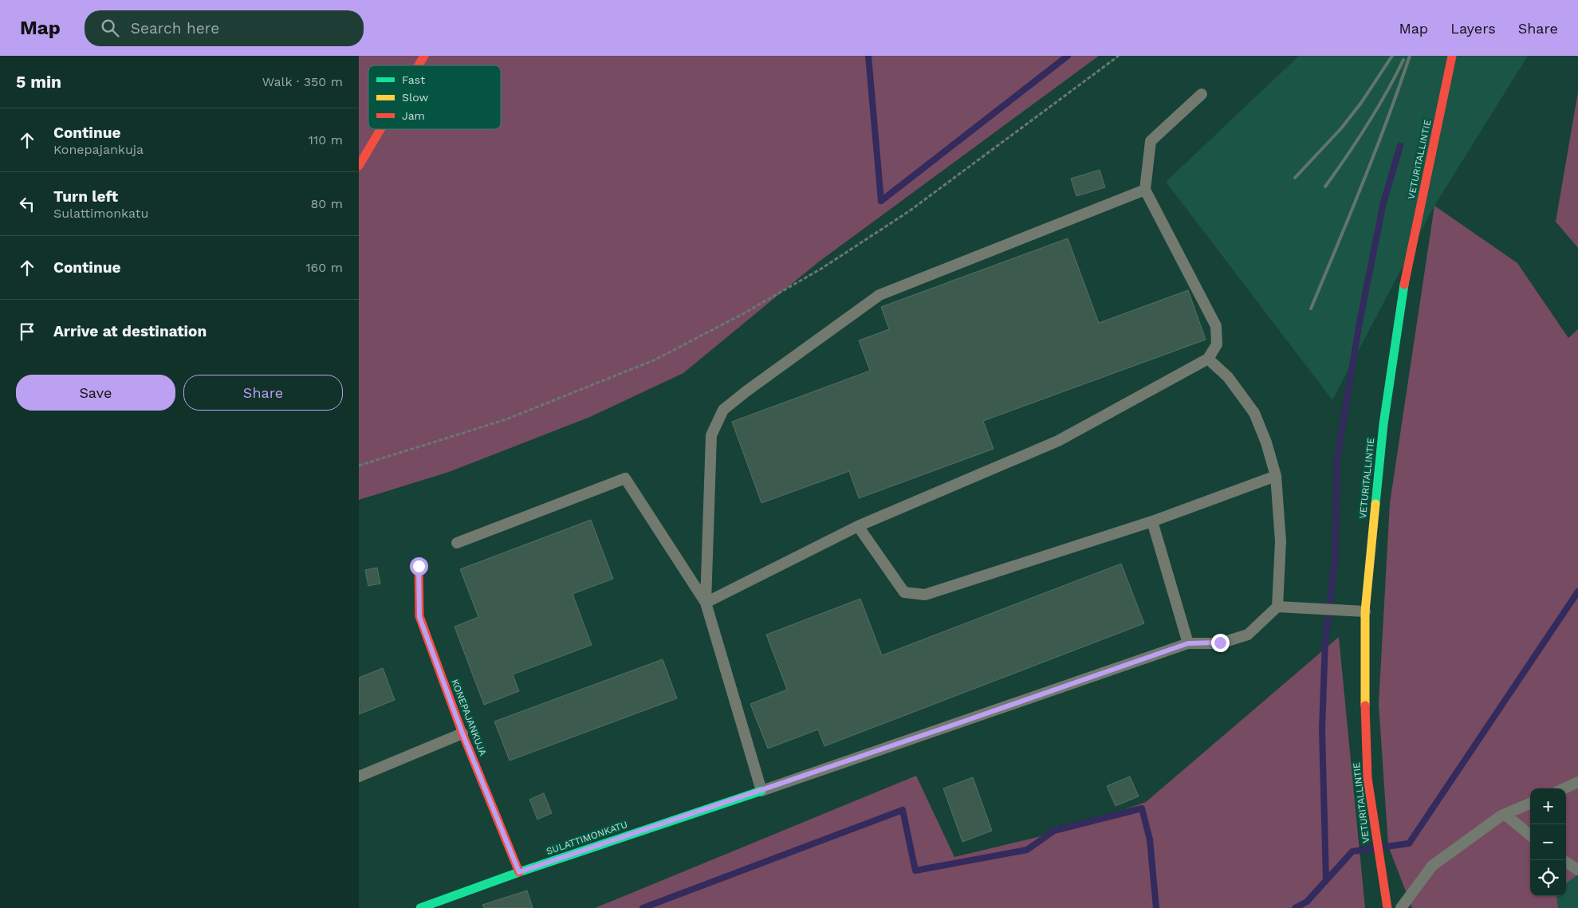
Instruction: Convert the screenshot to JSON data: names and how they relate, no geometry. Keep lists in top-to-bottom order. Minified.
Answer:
{"streets":{"street":["VETURITALLINTIE","KONEPAJANKUJA","SULATTIMONKATU"]},"crossings":[["KONEPAJANKUJA","SULATTIMONKATU"]],"legend":["Fast","Slow","Jam"],"page":{"header":"Map","search":"Search here","nav":["Map","Layers","Share"],"heading":["5 min","Walk · 350 m"],"list":[["Continue","Konepajankuja","110 m"],["Turn left","Sulattimonkatu","80 m"],["Continue","160 m"],"Arrive at destination"],"buttons":["Save","Share"],"map_buttons":["+","−"]}}
